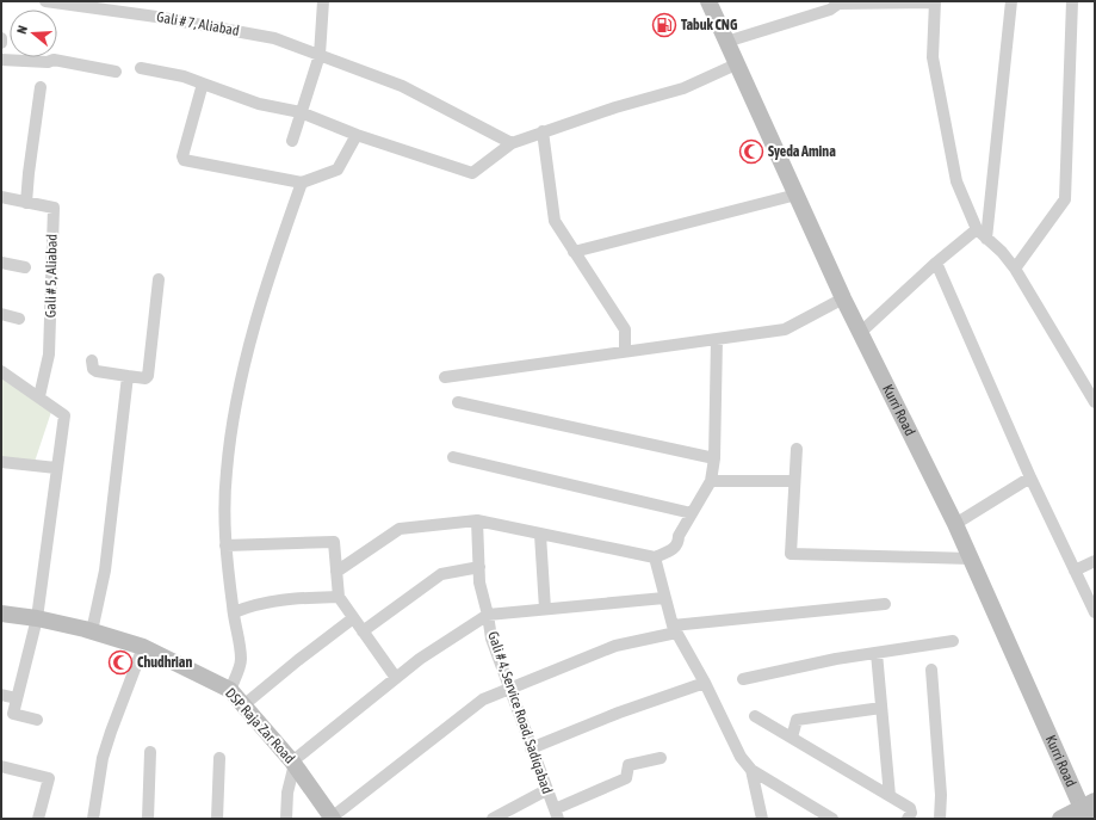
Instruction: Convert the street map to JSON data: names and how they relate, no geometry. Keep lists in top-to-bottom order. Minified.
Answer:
{"streets":{"main road":["Kurri Road","DSP Raja Zar Road"],"street":["Gali # 7, Aliabad","Gali # 5, Aliabad","Gali # 4, Service Road, Sadiqabad"]},"places":{"fuel station":["Tabuk CNG"],"mosque":["Syeda Amina","Chudhrian"]},"north":"left"}
